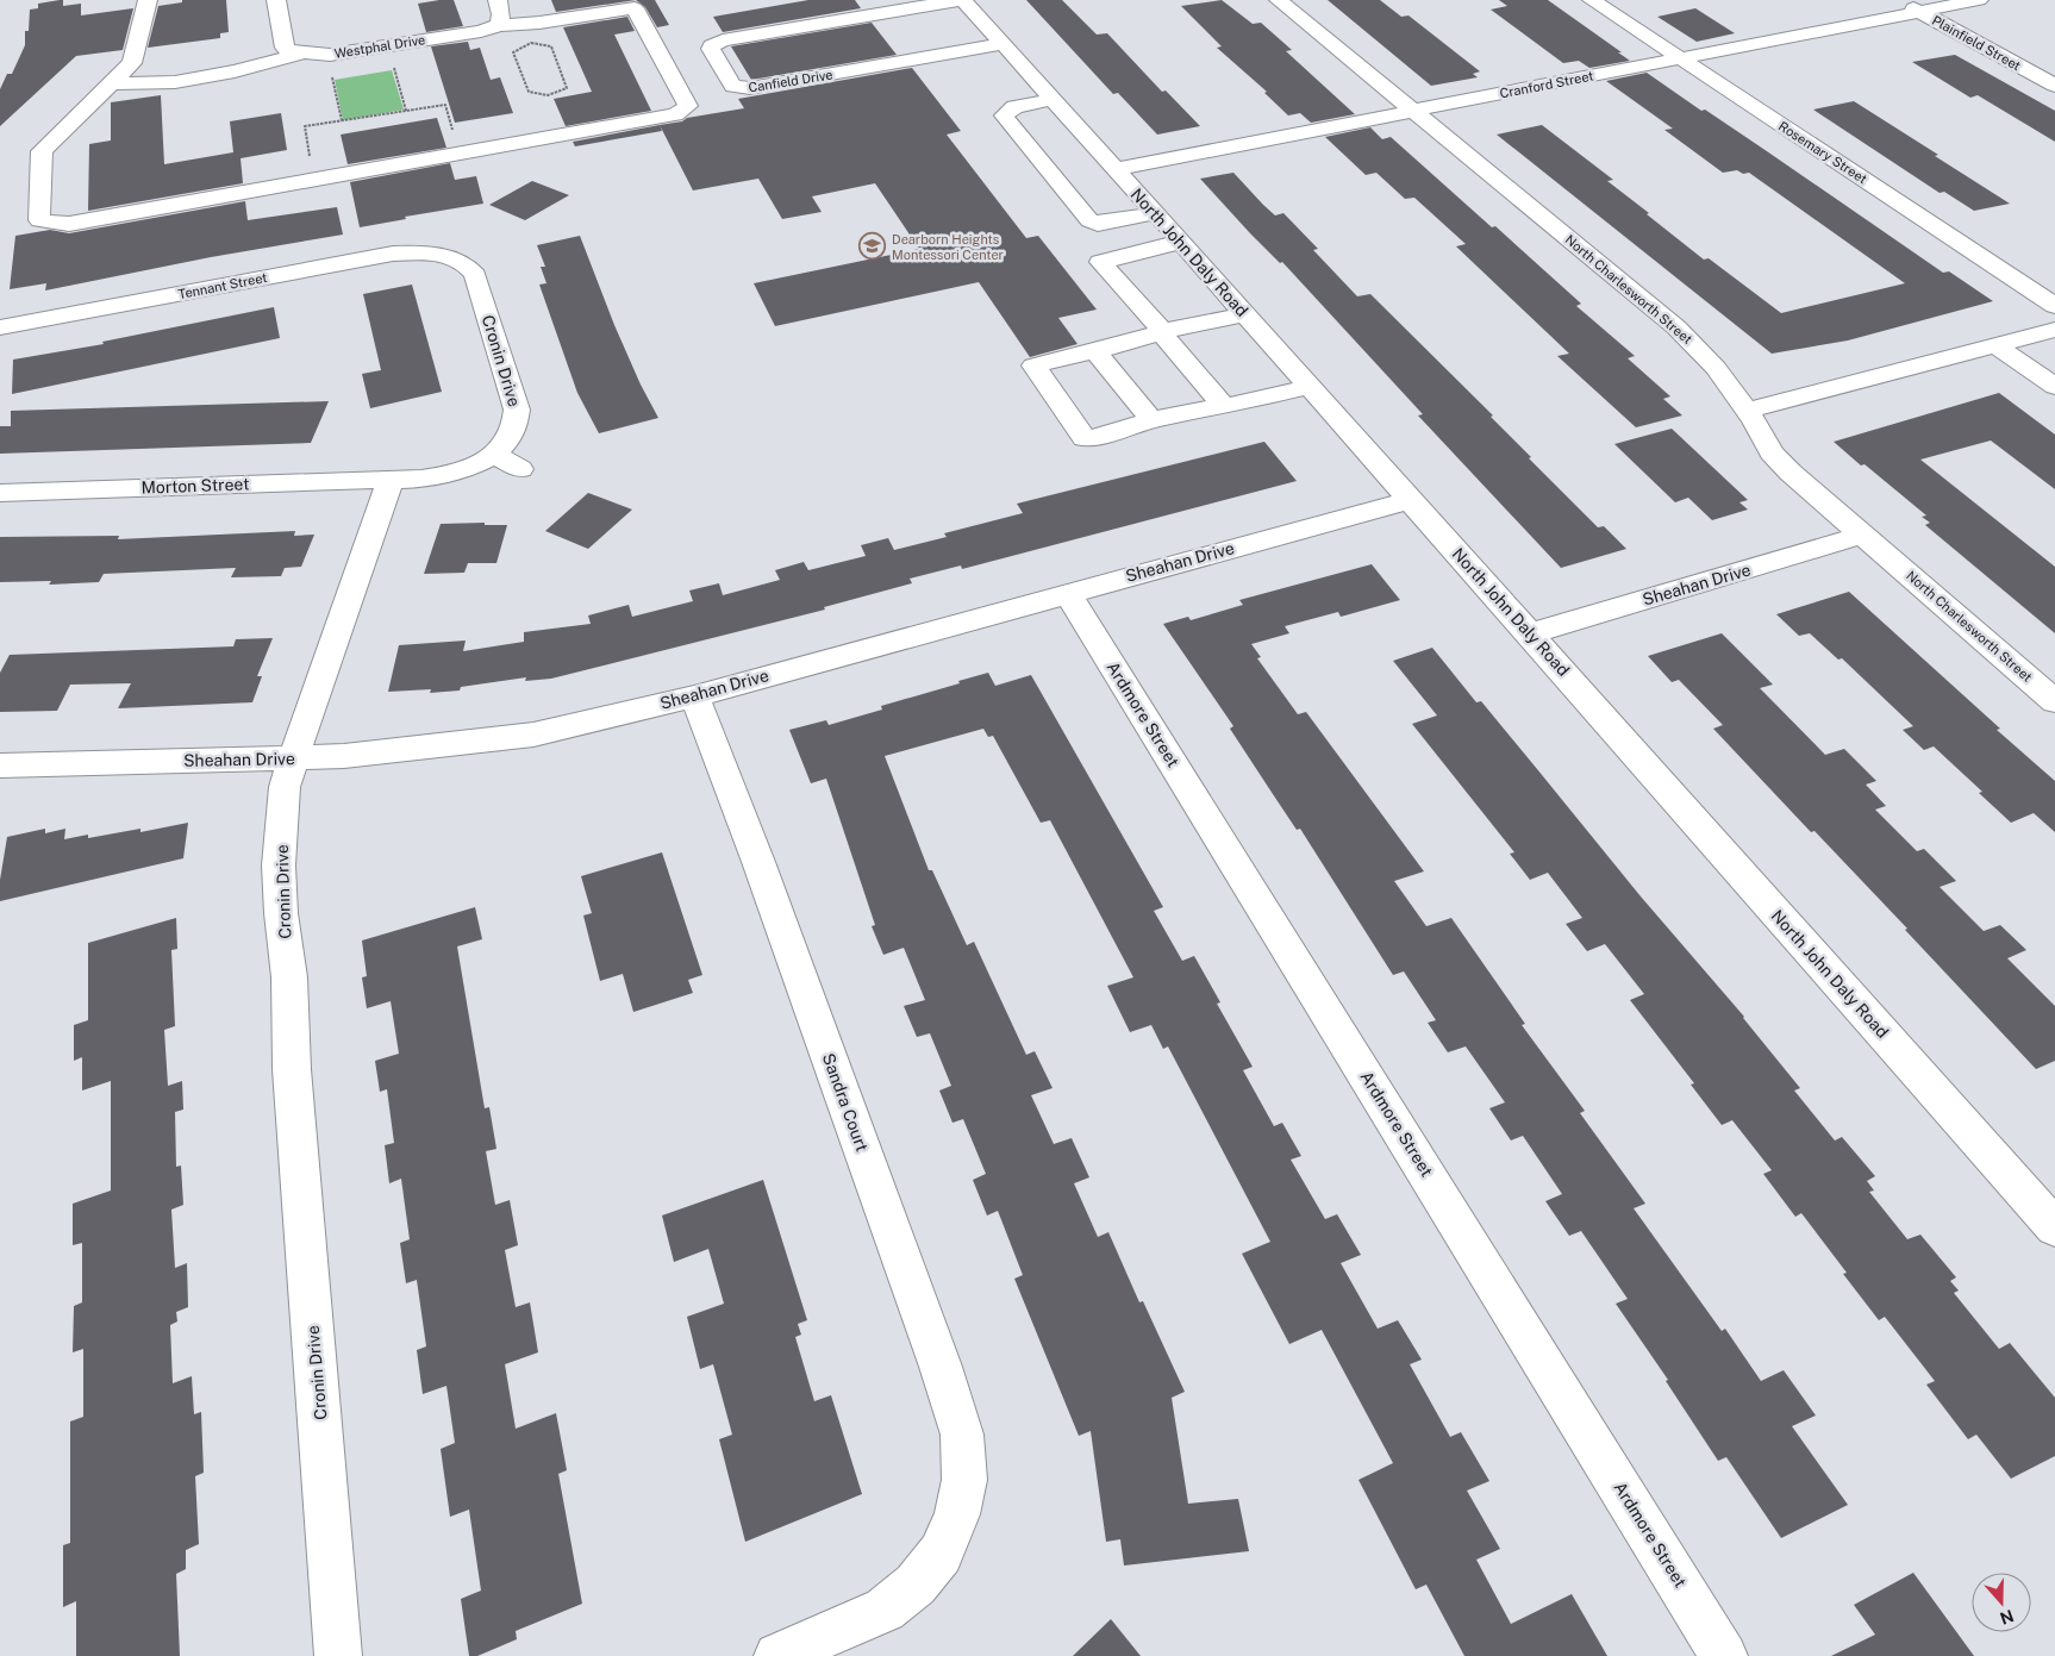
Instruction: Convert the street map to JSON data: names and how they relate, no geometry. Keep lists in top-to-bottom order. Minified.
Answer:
{"streets":{"street":["Plainfield Street","Westphal Drive","Canfield Drive","Cranford Street","Rosemary Street","North John Daly Road","Tennant Street","North Charlesworth Street","Cronin Drive","Morton Street","Sheahan Drive","Ardmore Street","Sandra Court"]},"crossings":[["Plainfield Street","Cranford Street"],["Canfield Drive","North John Daly Road"],["Cranford Street","Rosemary Street"],["Cranford Street","North John Daly Road"],["Cranford Street","North Charlesworth Street"],["North John Daly Road","Sheahan Drive"],["Tennant Street","Cronin Drive"],["North Charlesworth Street","Sheahan Drive"],["Cronin Drive","Morton Street"],["Cronin Drive","Sheahan Drive"],["Sheahan Drive","Ardmore Street"],["Sheahan Drive","Sandra Court"]],"places":{"school or university":["Dearborn Heights Montessori Center"]},"north":"bottom"}
